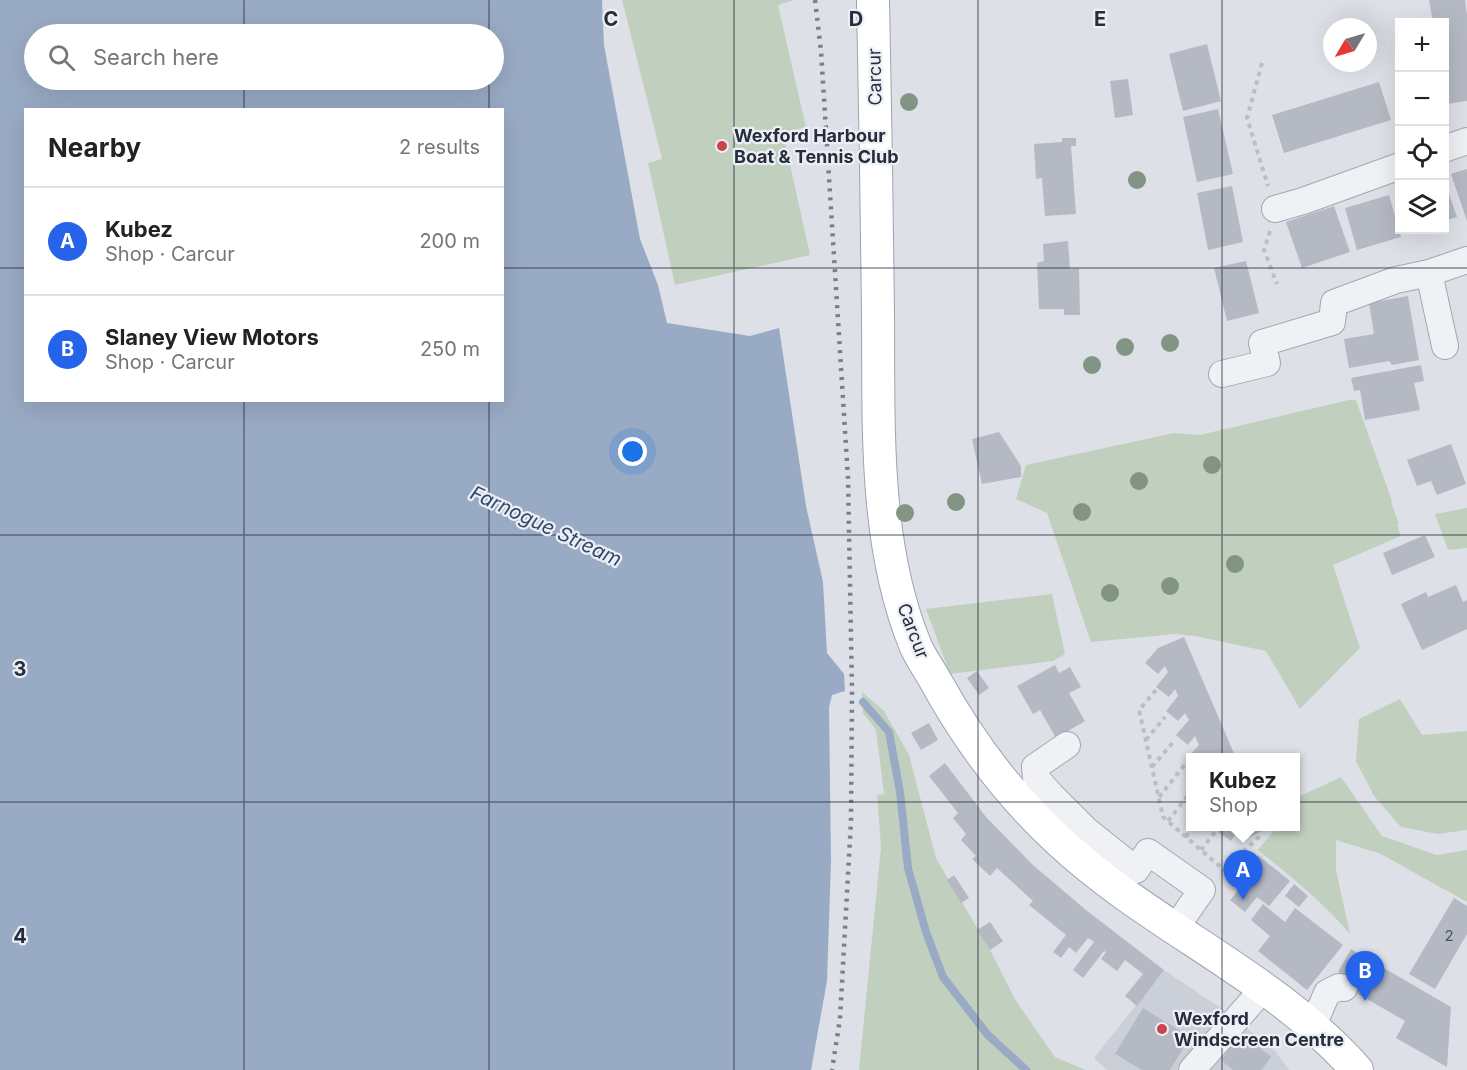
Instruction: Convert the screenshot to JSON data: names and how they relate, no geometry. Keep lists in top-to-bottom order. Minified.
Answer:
{"streets":{"main road":["Carcur"]},"water":["Farnogue Stream"],"places":["Wexford Harbour Boat & Tennis Club","Wexford Windscreen Centre"],"house_numbers":["2"],"north":"bottom left","page":{"map_buttons":["+","−"],"search":"Search here","heading":["Nearby","2 results"],"list":[{"mark":"A","name":"Kubez","note":"Shop · Carcur","value":"200 m"},{"mark":"B","name":"Slaney View Motors","note":"Shop · Carcur","value":"250 m"}],"popup":["Kubez","Shop"],"pins":["A","B"]},"grid":{"columns":["C","D","E"],"rows":["3","4"]}}
